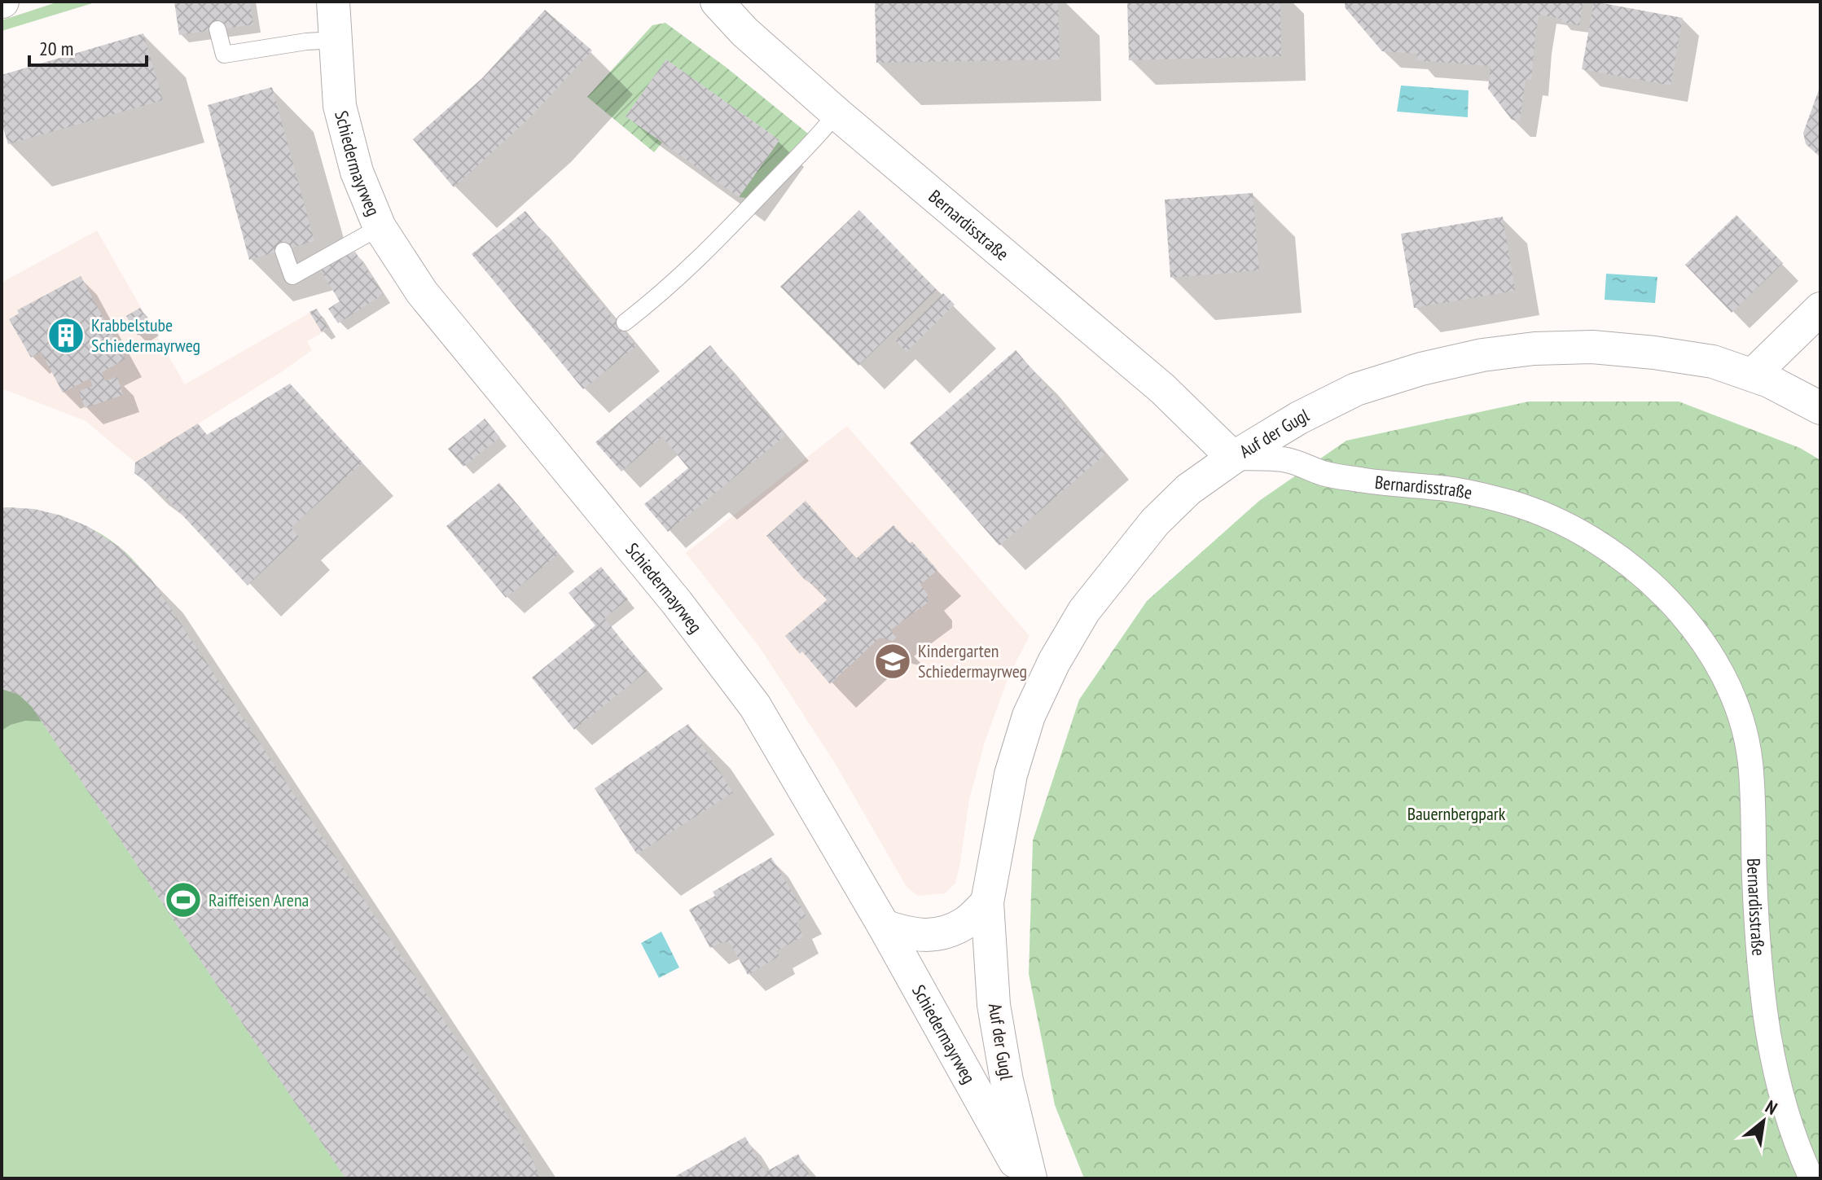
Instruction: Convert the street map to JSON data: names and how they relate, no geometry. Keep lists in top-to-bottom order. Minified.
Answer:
{"streets":{"street":["Schiedermayrweg","Bernardisstraße","Auf der Gugl"]},"crossings":[["Bernardisstraße","Auf der Gugl"]],"parks":["Bauernbergpark"],"places":{"building":["Krabbelstube Schiedermayrweg"],"school or university":["Kindergarten Schiedermayrweg"],"sports":["Raiffeisen Arena"]},"scale_bar":"20 m","north":"top right"}
